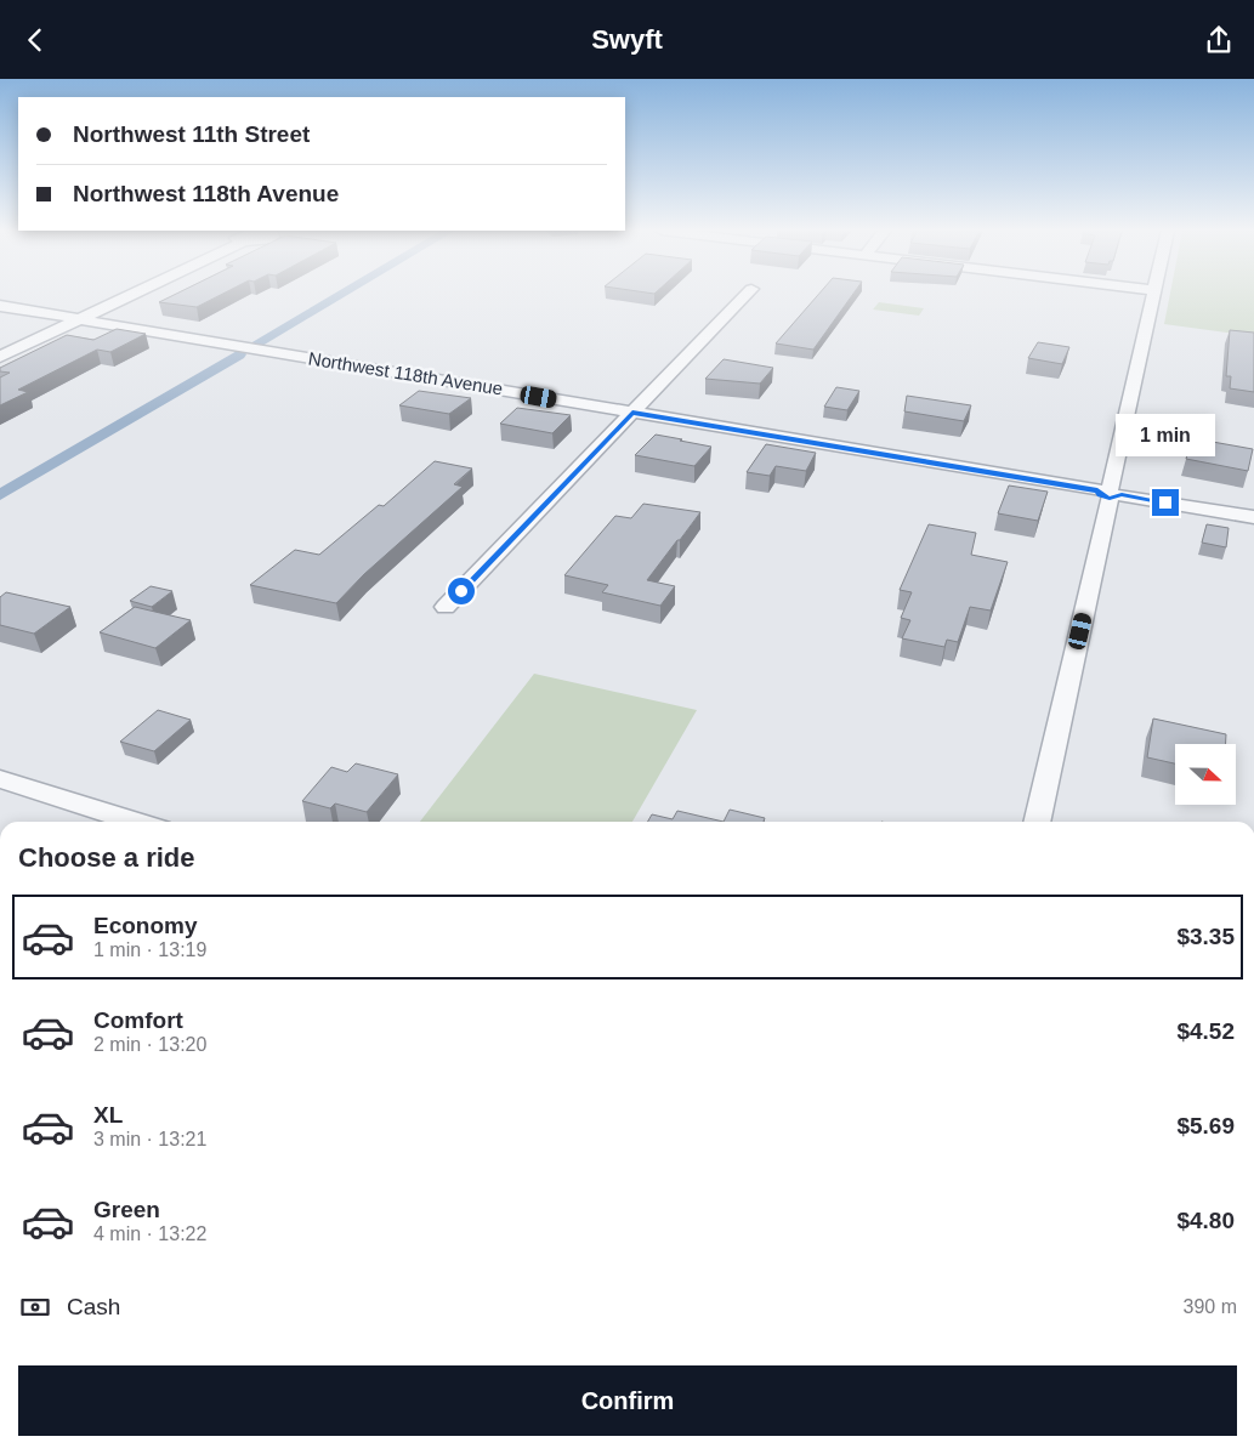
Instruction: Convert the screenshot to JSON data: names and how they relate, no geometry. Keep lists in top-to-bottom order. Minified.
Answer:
{"streets":{"street":["Northwest 118th Avenue"]},"north":"right","page":{"header":"Swyft","banner":["Northwest 11th Street","Northwest 118th Avenue"],"bubble":"1 min","heading":"Choose a ride","list":[{"name":"Economy","note":"1 min · 13:19","value":"$3.35"},{"name":"Comfort","note":"2 min · 13:20","value":"$4.52"},{"name":"XL","note":"3 min · 13:21","value":"$5.69"},{"name":"Green","note":"4 min · 13:22","value":"$4.80"}],"pay":["Cash","390 m"],"buttons":"Confirm"}}
